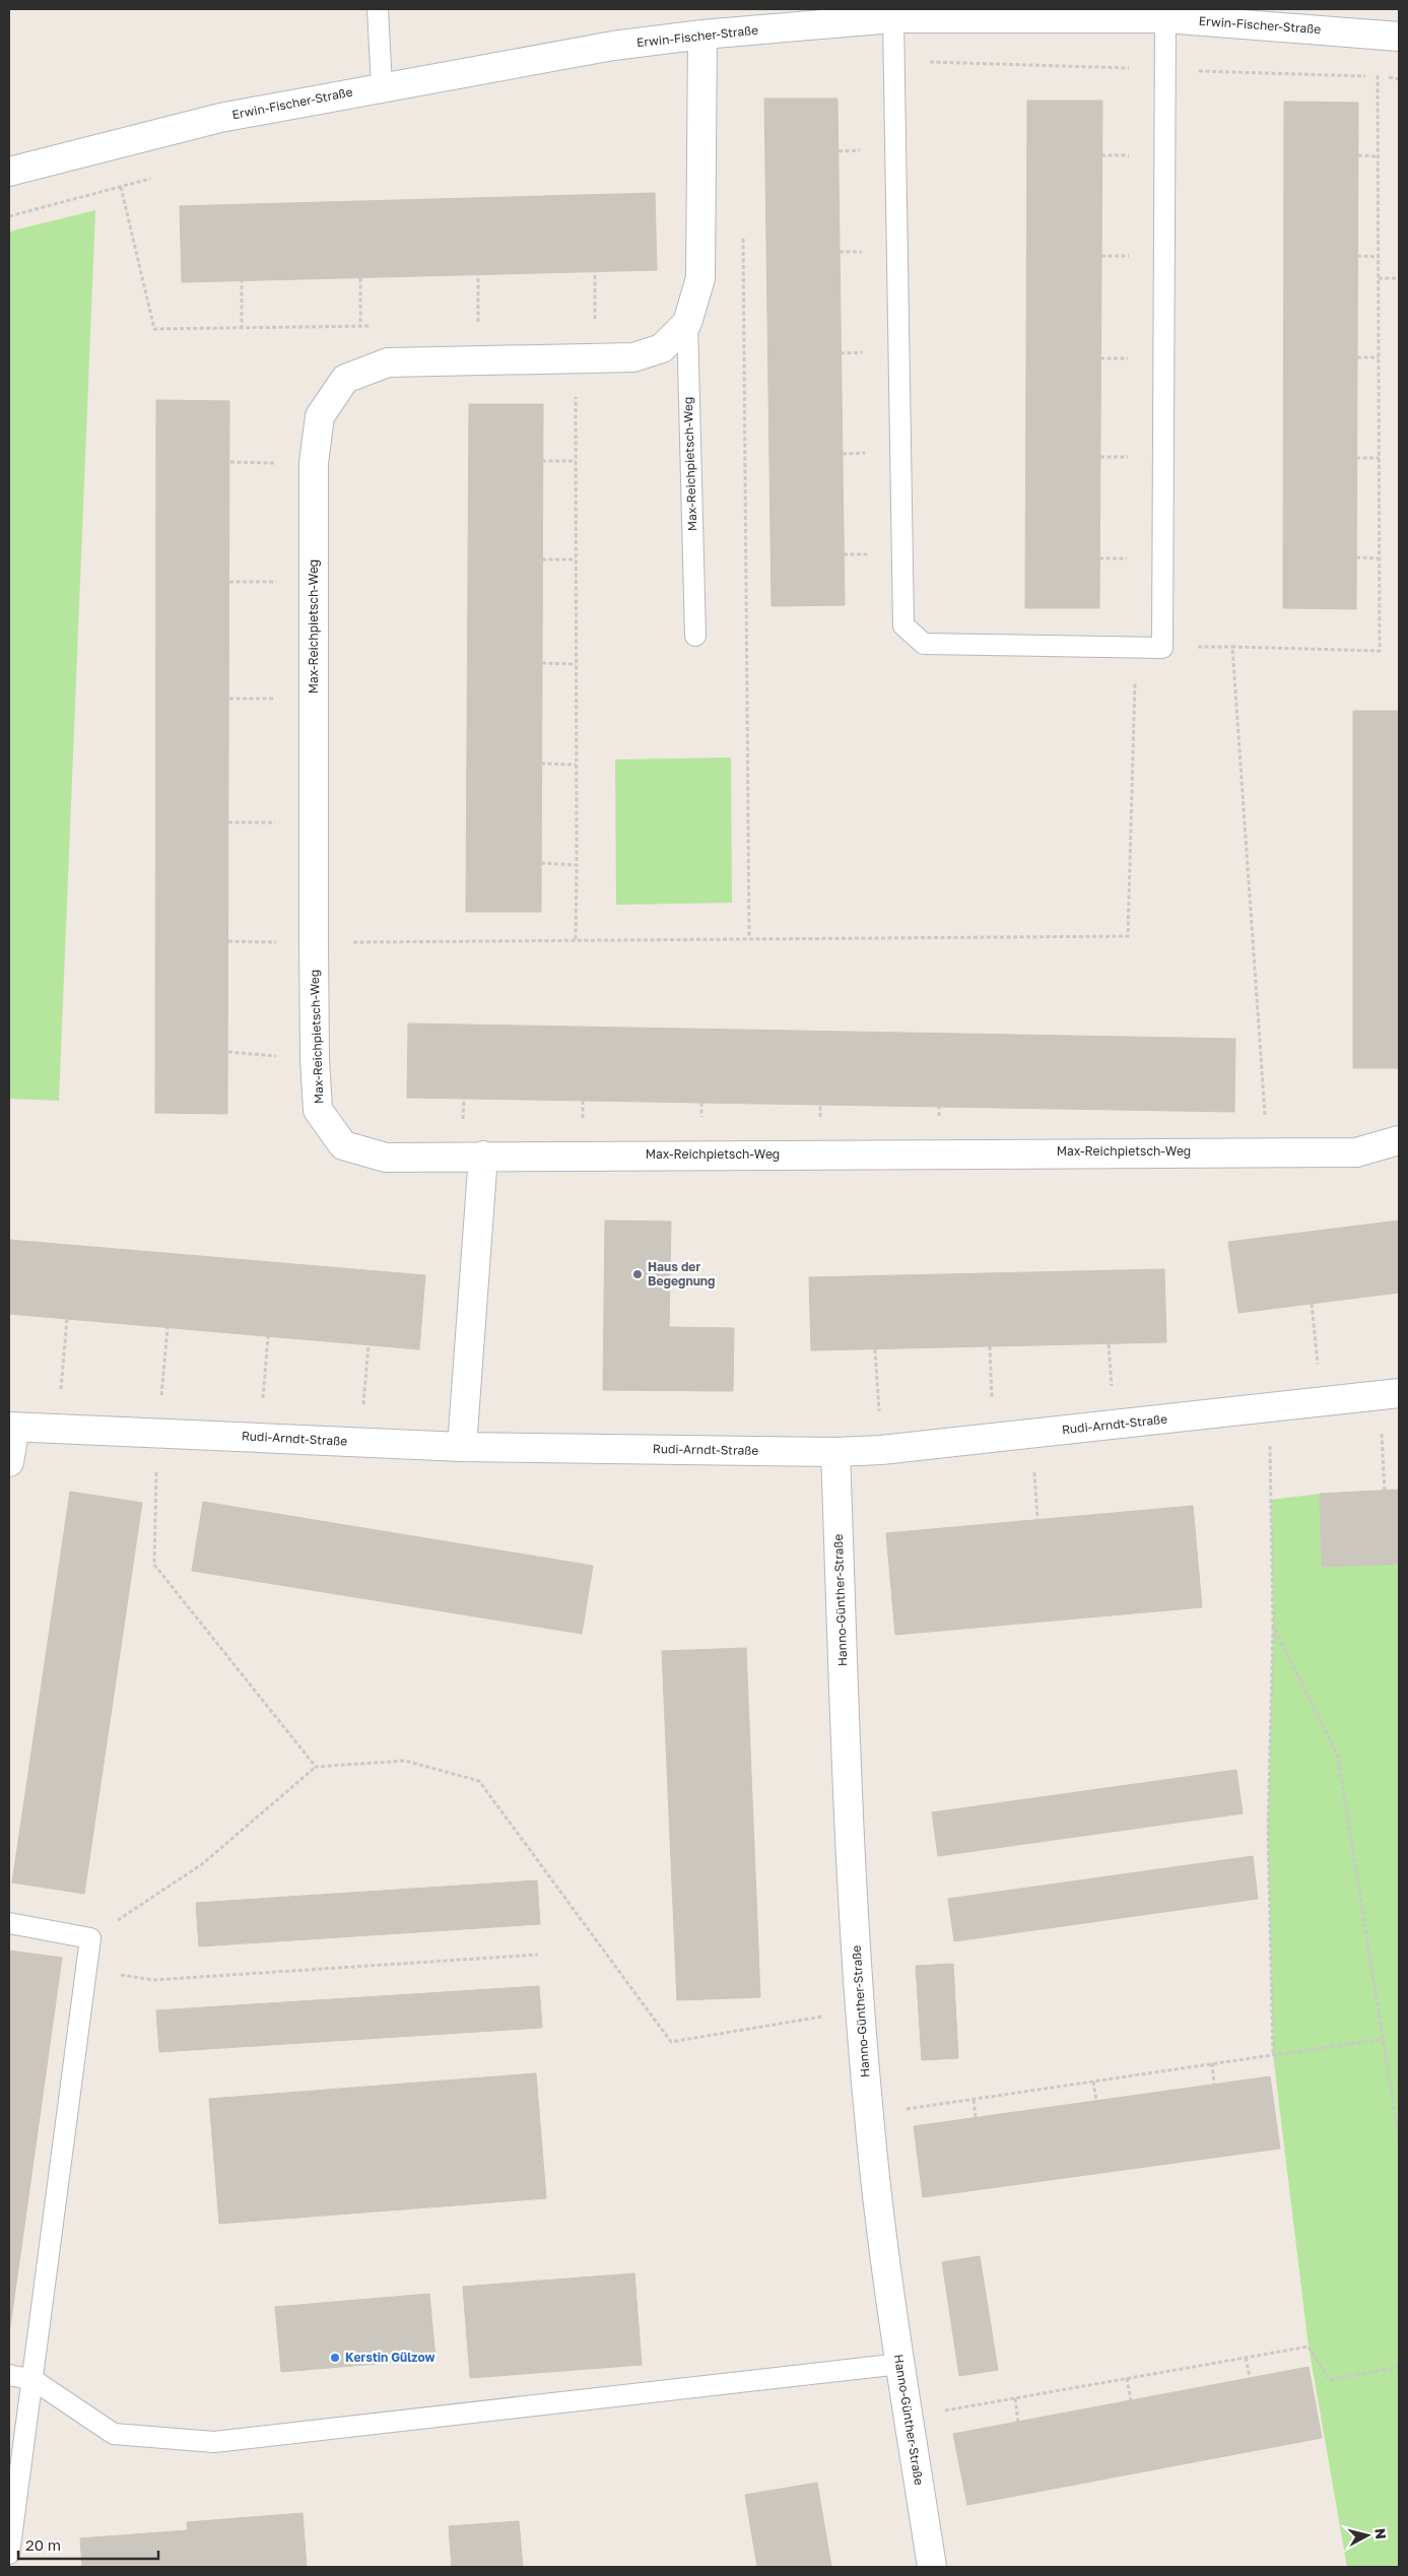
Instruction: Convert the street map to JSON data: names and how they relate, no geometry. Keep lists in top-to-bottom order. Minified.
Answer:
{"streets":{"street":["Erwin-Fischer-Straße","Max-Reichpietsch-Weg","Rudi-Arndt-Straße","Hanno-Günther-Straße"]},"crossings":[["Erwin-Fischer-Straße","Max-Reichpietsch-Weg"],["Rudi-Arndt-Straße","Hanno-Günther-Straße"]],"places":["Haus der Begegnung","Kerstin Gülzow"],"scale_bar":"20 m","north":"right"}
